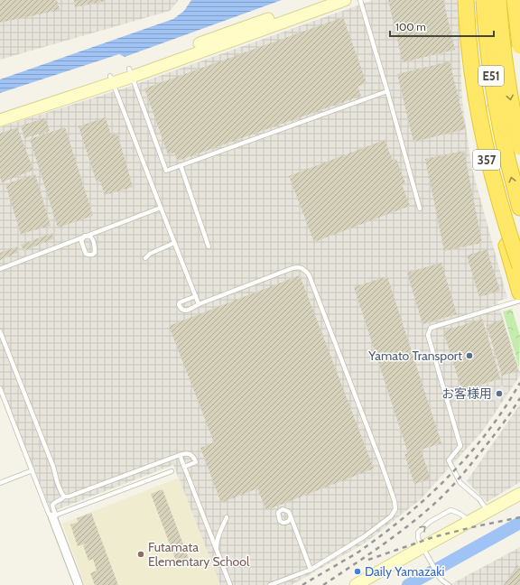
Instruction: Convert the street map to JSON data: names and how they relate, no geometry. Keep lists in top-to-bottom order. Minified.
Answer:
{"streets":{"highway":["E51","357"]},"places":["Yamato Transport","お客様用","Futamata Elementary School","Daily Yamazaki"],"scale_bar":"100 m"}
